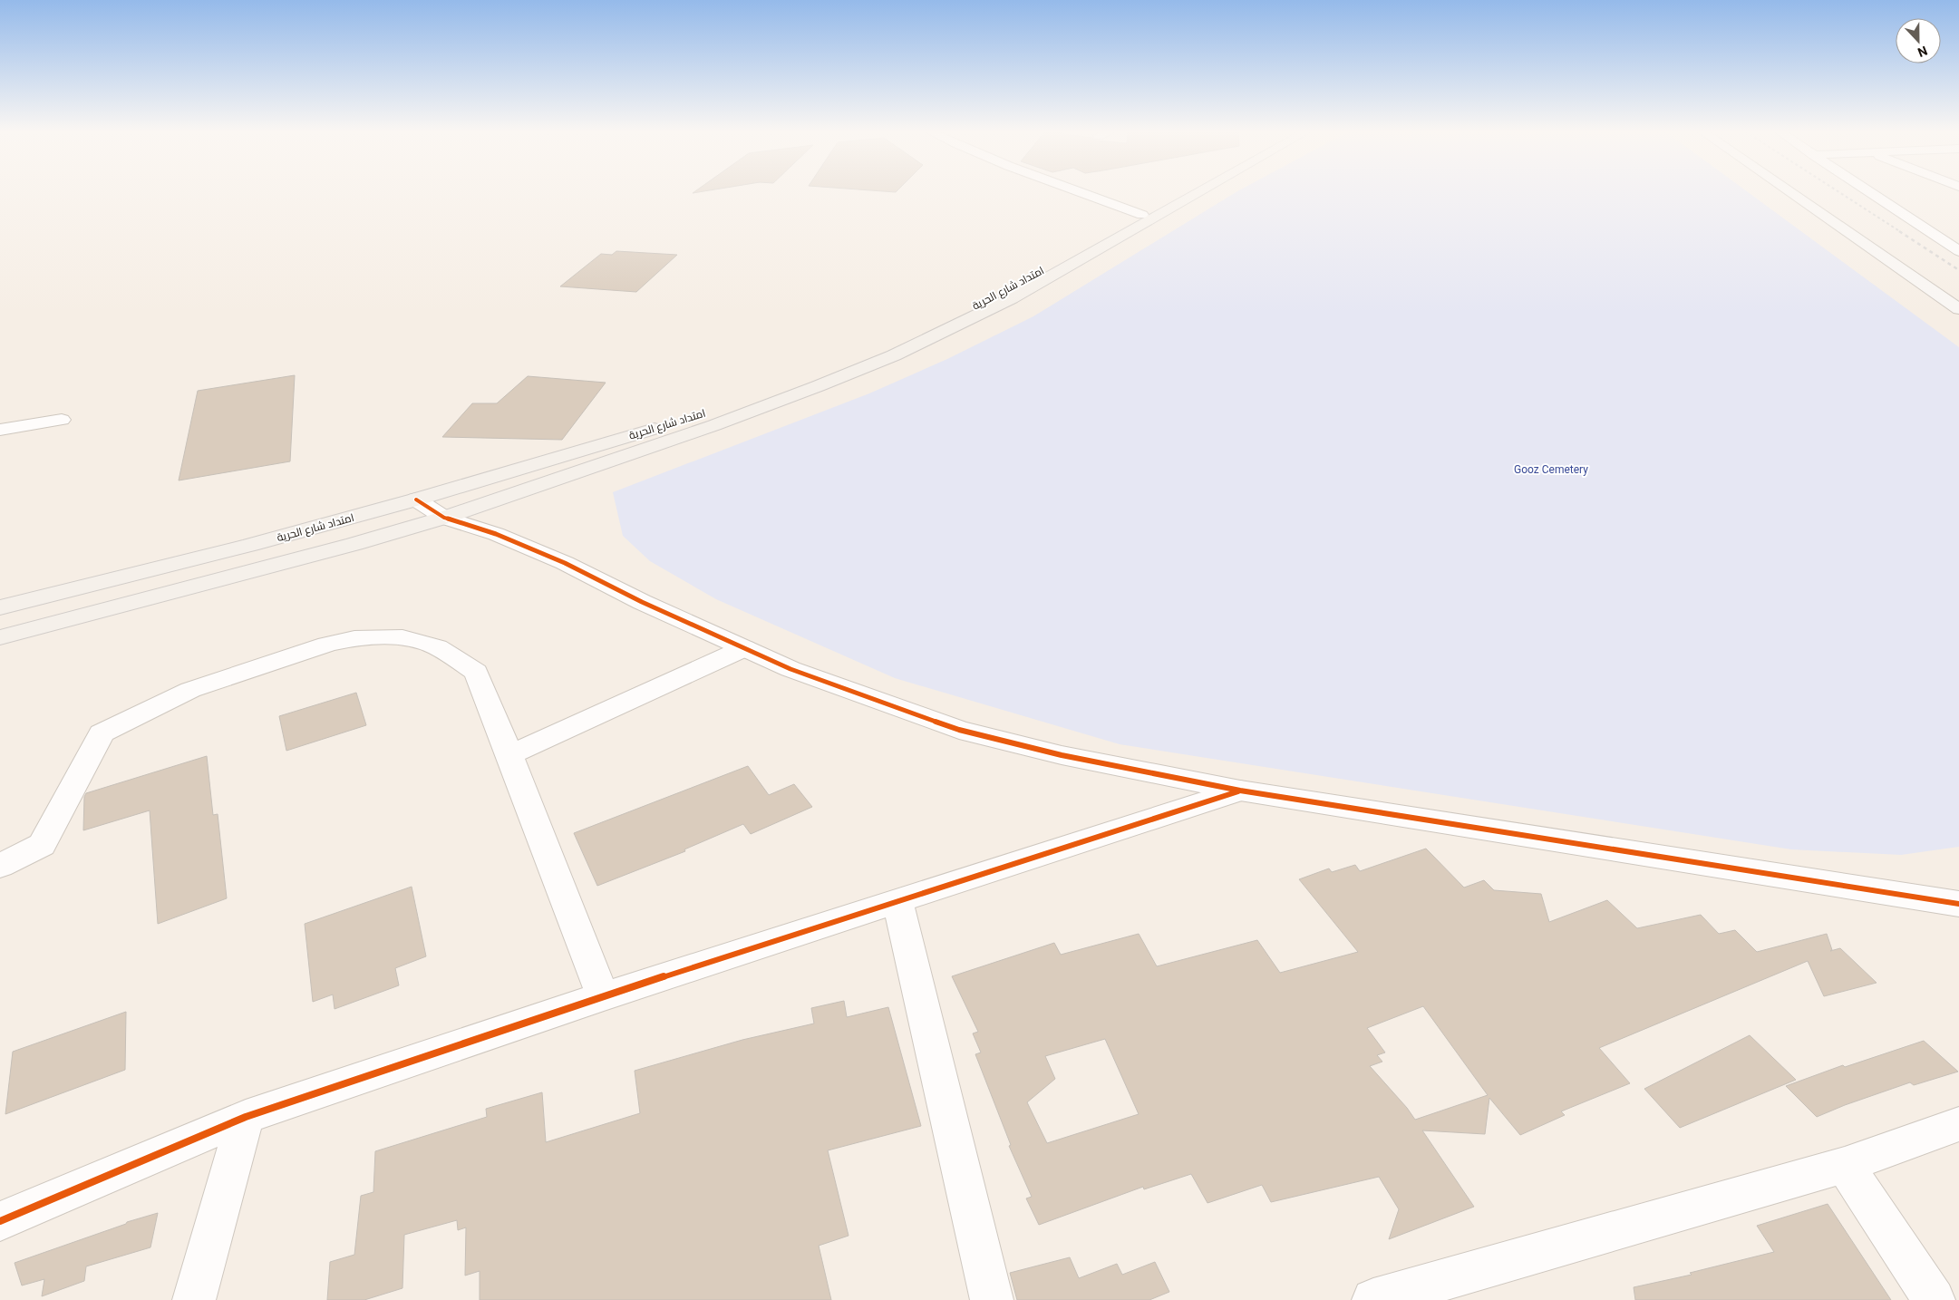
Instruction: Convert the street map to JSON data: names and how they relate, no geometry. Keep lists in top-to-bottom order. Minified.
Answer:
{"streets":{"main road":["امتداد شارع الحرية"]},"parks":["Gooz Cemetery"],"north":"bottom"}
